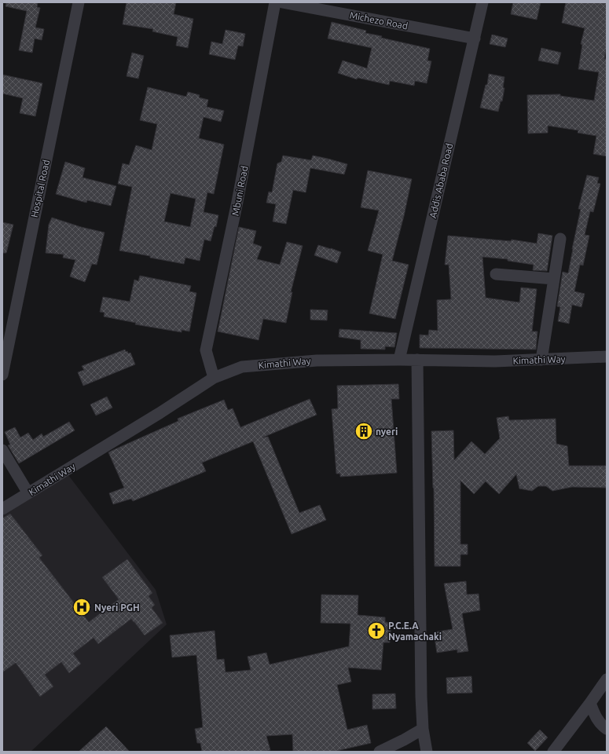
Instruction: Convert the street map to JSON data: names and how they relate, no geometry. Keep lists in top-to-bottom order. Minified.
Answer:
{"streets":{"street":["Michezo Road","Addis Ababa Road","Hospital Road","Mbuni Road","Kimathi Way"]},"crossings":[["Michezo Road","Addis Ababa Road"],["Addis Ababa Road","Kimathi Way"],["Mbuni Road","Kimathi Way"]],"places":{"building":["nyeri"],"hospital":["Nyeri PGH"],"church":["P.C.E.A Nyamachaki"]}}
